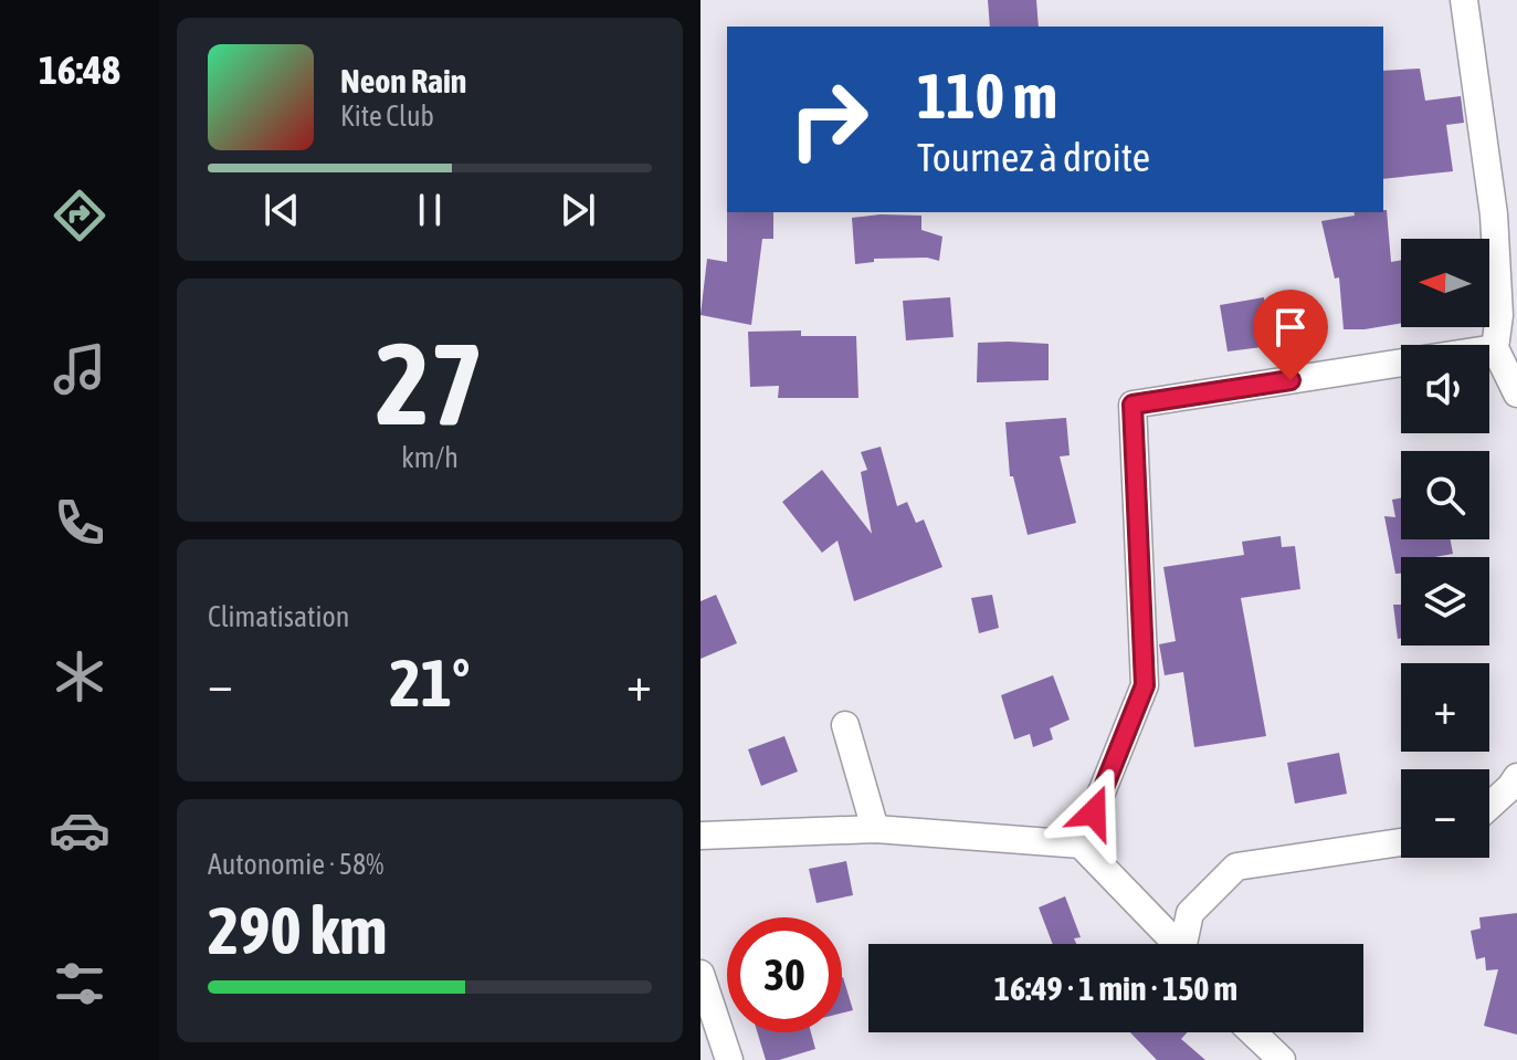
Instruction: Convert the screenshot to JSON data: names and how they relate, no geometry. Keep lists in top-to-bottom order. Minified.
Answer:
{"north":"left","page":{"tabs":"16:48","turn":["110 m","Tournez à droite"],"song":["Neon Rain","Kite Club"],"map_buttons":["+","−"],"tile":[["27","km/h"],"Climatisation",["Autonomie · 58%","290 km"]],"heat":["−","21°","+"],"limit":"30","trip":"16:49 · 1 min · 150 m"}}
